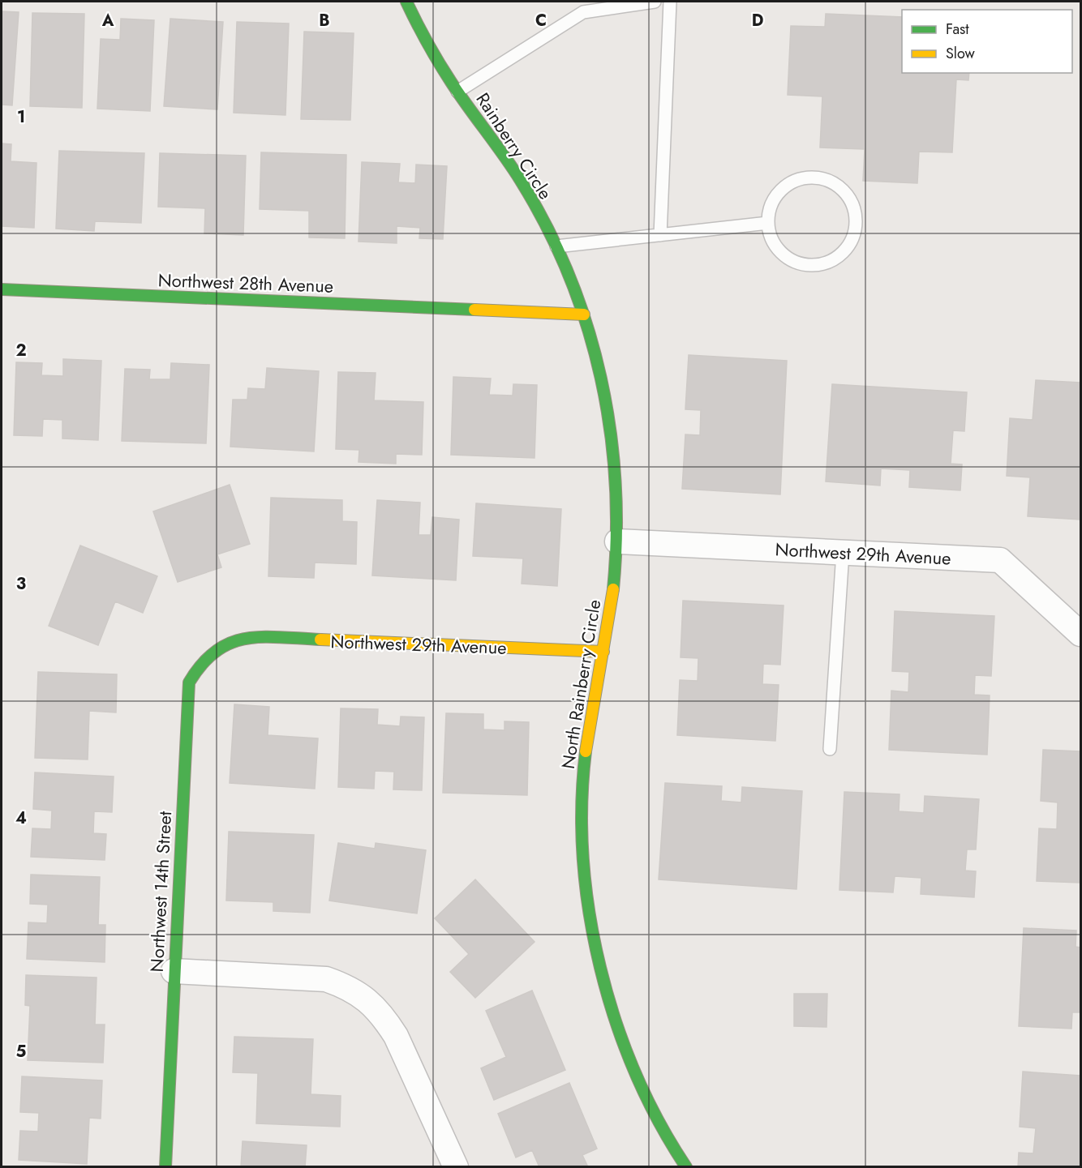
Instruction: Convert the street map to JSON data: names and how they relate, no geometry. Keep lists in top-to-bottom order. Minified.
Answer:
{"streets":{"street":["Rainberry Circle","Northwest 28th Avenue","Northwest 29th Avenue","North Rainberry Circle","Northwest 14th Street"]},"crossings":[["Rainberry Circle","Northwest 28th Avenue"],["Rainberry Circle","North Rainberry Circle"],["Northwest 28th Avenue","North Rainberry Circle"],["Northwest 29th Avenue","North Rainberry Circle"],["Northwest 29th Avenue","Northwest 14th Street"]],"legend":["Fast","Slow"],"grid":{"columns":["A","B","C","D"],"rows":["1","2","3","4","5"]}}
